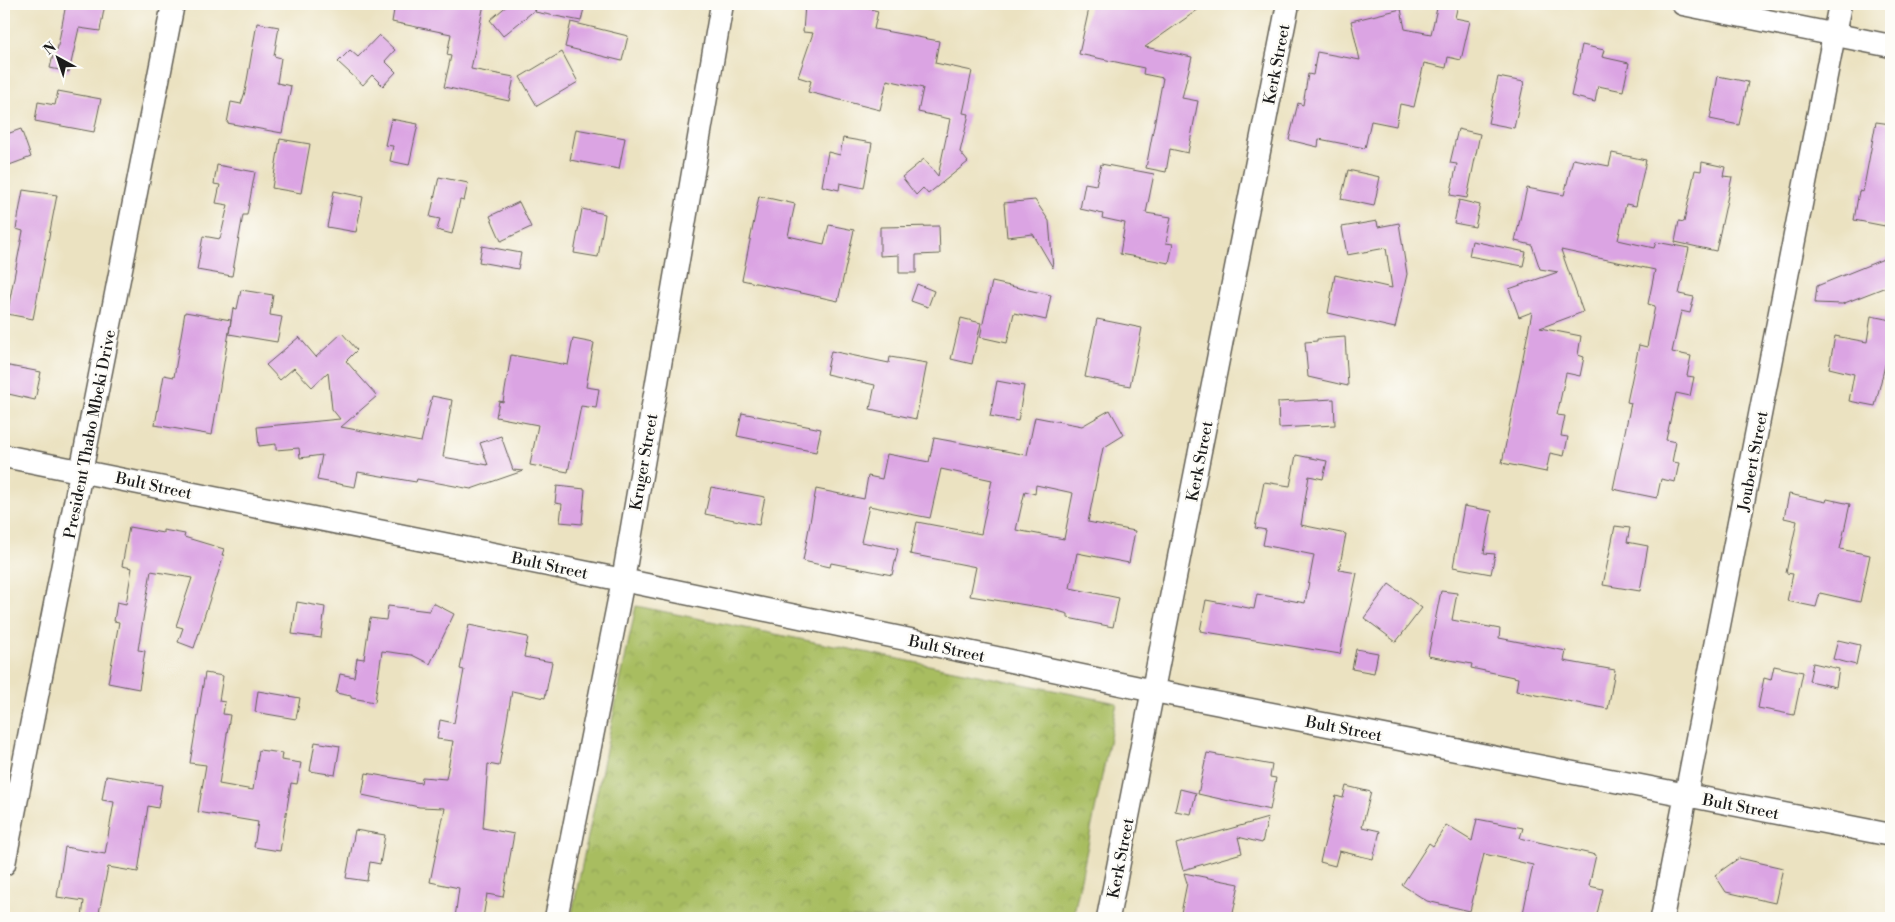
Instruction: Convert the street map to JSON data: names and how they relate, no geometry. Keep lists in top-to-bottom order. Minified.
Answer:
{"streets":{"street":["Kerk Street","President Thabo Mbeki Drive","Joubert Street","Kruger Street","Bult Street"]},"crossings":[["Kerk Street","Bult Street"],["President Thabo Mbeki Drive","Bult Street"],["Joubert Street","Bult Street"],["Kruger Street","Bult Street"]],"north":"top left"}
